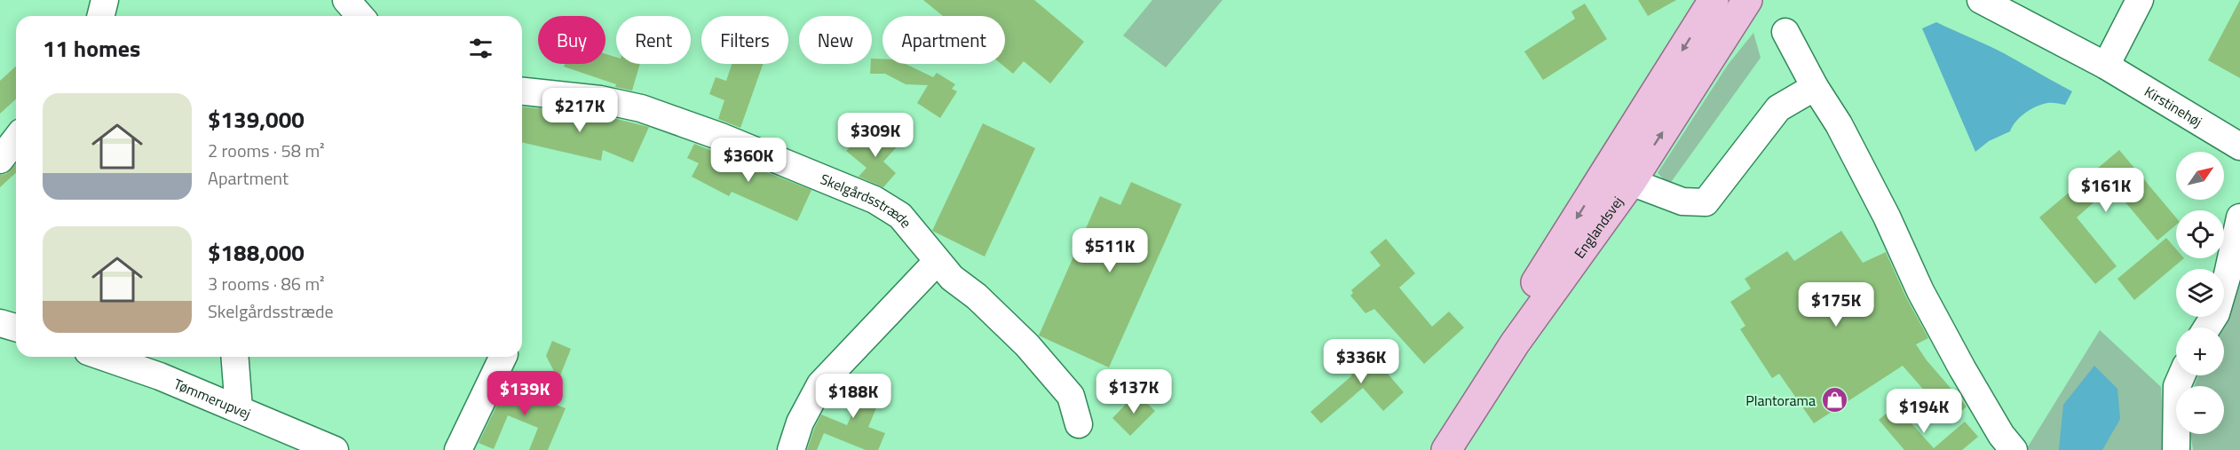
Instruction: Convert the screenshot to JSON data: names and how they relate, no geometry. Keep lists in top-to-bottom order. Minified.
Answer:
{"streets":{"main road":["Englandsvej"],"street":["Kirstinehøj","Skelgårdsstræde","Tømmerupvej"]},"places":{"shop":["Plantorama"]},"north":"top right","page":{"chip":["Buy","Rent","Filters","New","Apartment"],"heading":"11 homes","list":[{"name":"$139,000","note":"2 rooms · 58 m² · Apartment"},{"name":"$188,000","note":"3 rooms · 86 m² · Skelgårdsstræde"}],"price":["$217K","$309K","$360K","$161K","$511K","$175K","$336K","$137K","$139K","$188K","$194K"],"map_buttons":["+","−"]}}
